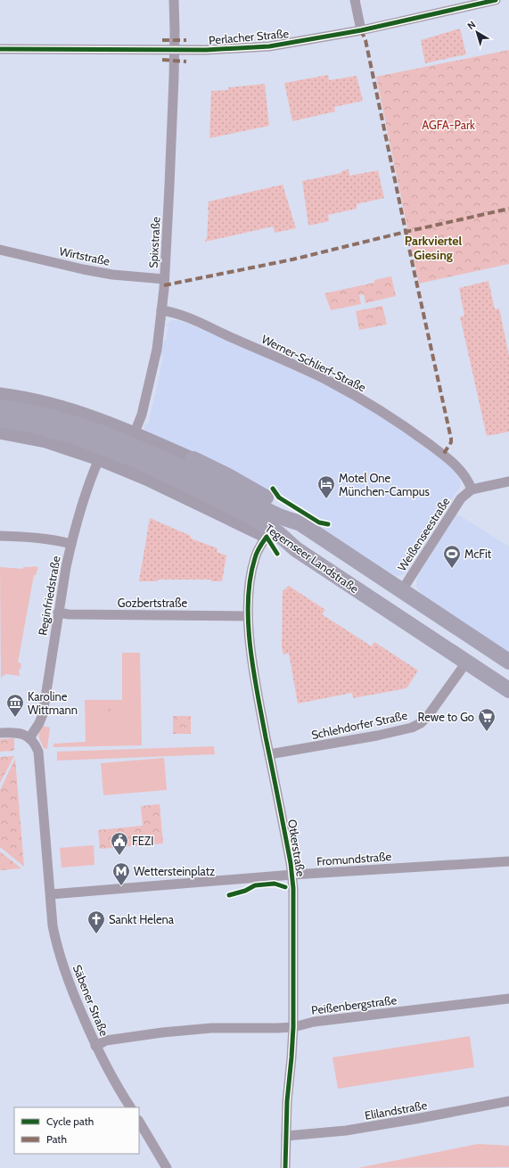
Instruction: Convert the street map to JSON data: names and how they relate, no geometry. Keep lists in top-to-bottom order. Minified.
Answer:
{"streets":{"highway":["Tegernseer Landstraße"],"street":["Perlacher Straße","Spixstraße","Wirtstraße","Werner-Schlierf-Straße","Weißenseestraße","Reginfriedstraße","Gozbertstraße","Schlehdorfer Straße","Otkerstraße","Fromundstraße","Säbener Straße","Peißenbergstraße","Elilandstraße"]},"crossings":[["Perlacher Straße","Spixstraße"],["Spixstraße","Wirtstraße"],["Spixstraße","Werner-Schlierf-Straße"],["Werner-Schlierf-Straße","Weißenseestraße"],["Weißenseestraße","Tegernseer Landstraße"],["Tegernseer Landstraße","Reginfriedstraße"],["Tegernseer Landstraße","Schlehdorfer Straße"],["Tegernseer Landstraße","Otkerstraße"],["Reginfriedstraße","Gozbertstraße"],["Gozbertstraße","Otkerstraße"],["Schlehdorfer Straße","Otkerstraße"],["Otkerstraße","Fromundstraße"],["Otkerstraße","Peißenbergstraße"],["Otkerstraße","Elilandstraße"],["Fromundstraße","Säbener Straße"],["Säbener Straße","Peißenbergstraße"]],"districts":["Parkviertel Giesing"],"parks":["AGFA-Park"],"places":{"hotel":["Motel One München-Campus"],"sports":["McFit"],"museum":["Karoline Wittmann"],"supermarket":["Rewe to Go"],"public building":["FEZI"],"metro station":["Wettersteinplatz"],"church":["Sankt Helena"]},"legend":["Cycle path","Path"],"north":"top left"}
